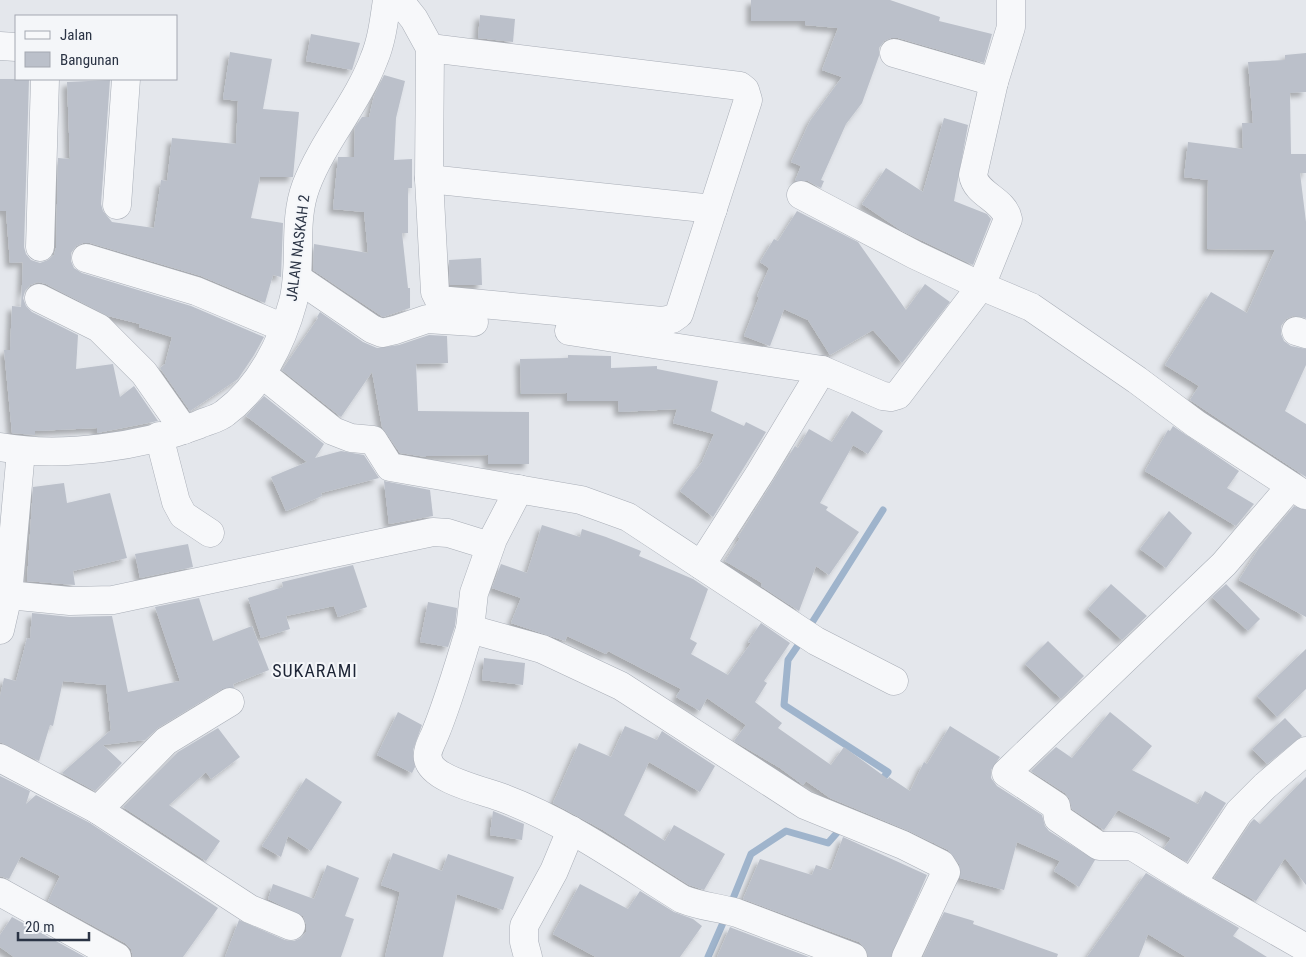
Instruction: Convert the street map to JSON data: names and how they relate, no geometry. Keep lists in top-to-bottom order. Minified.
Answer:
{"streets":{"street":["JALAN NASKAH 2"]},"districts":["SUKARAMI"],"legend":["Jalan","Bangunan"],"scale_bar":"20 m"}
